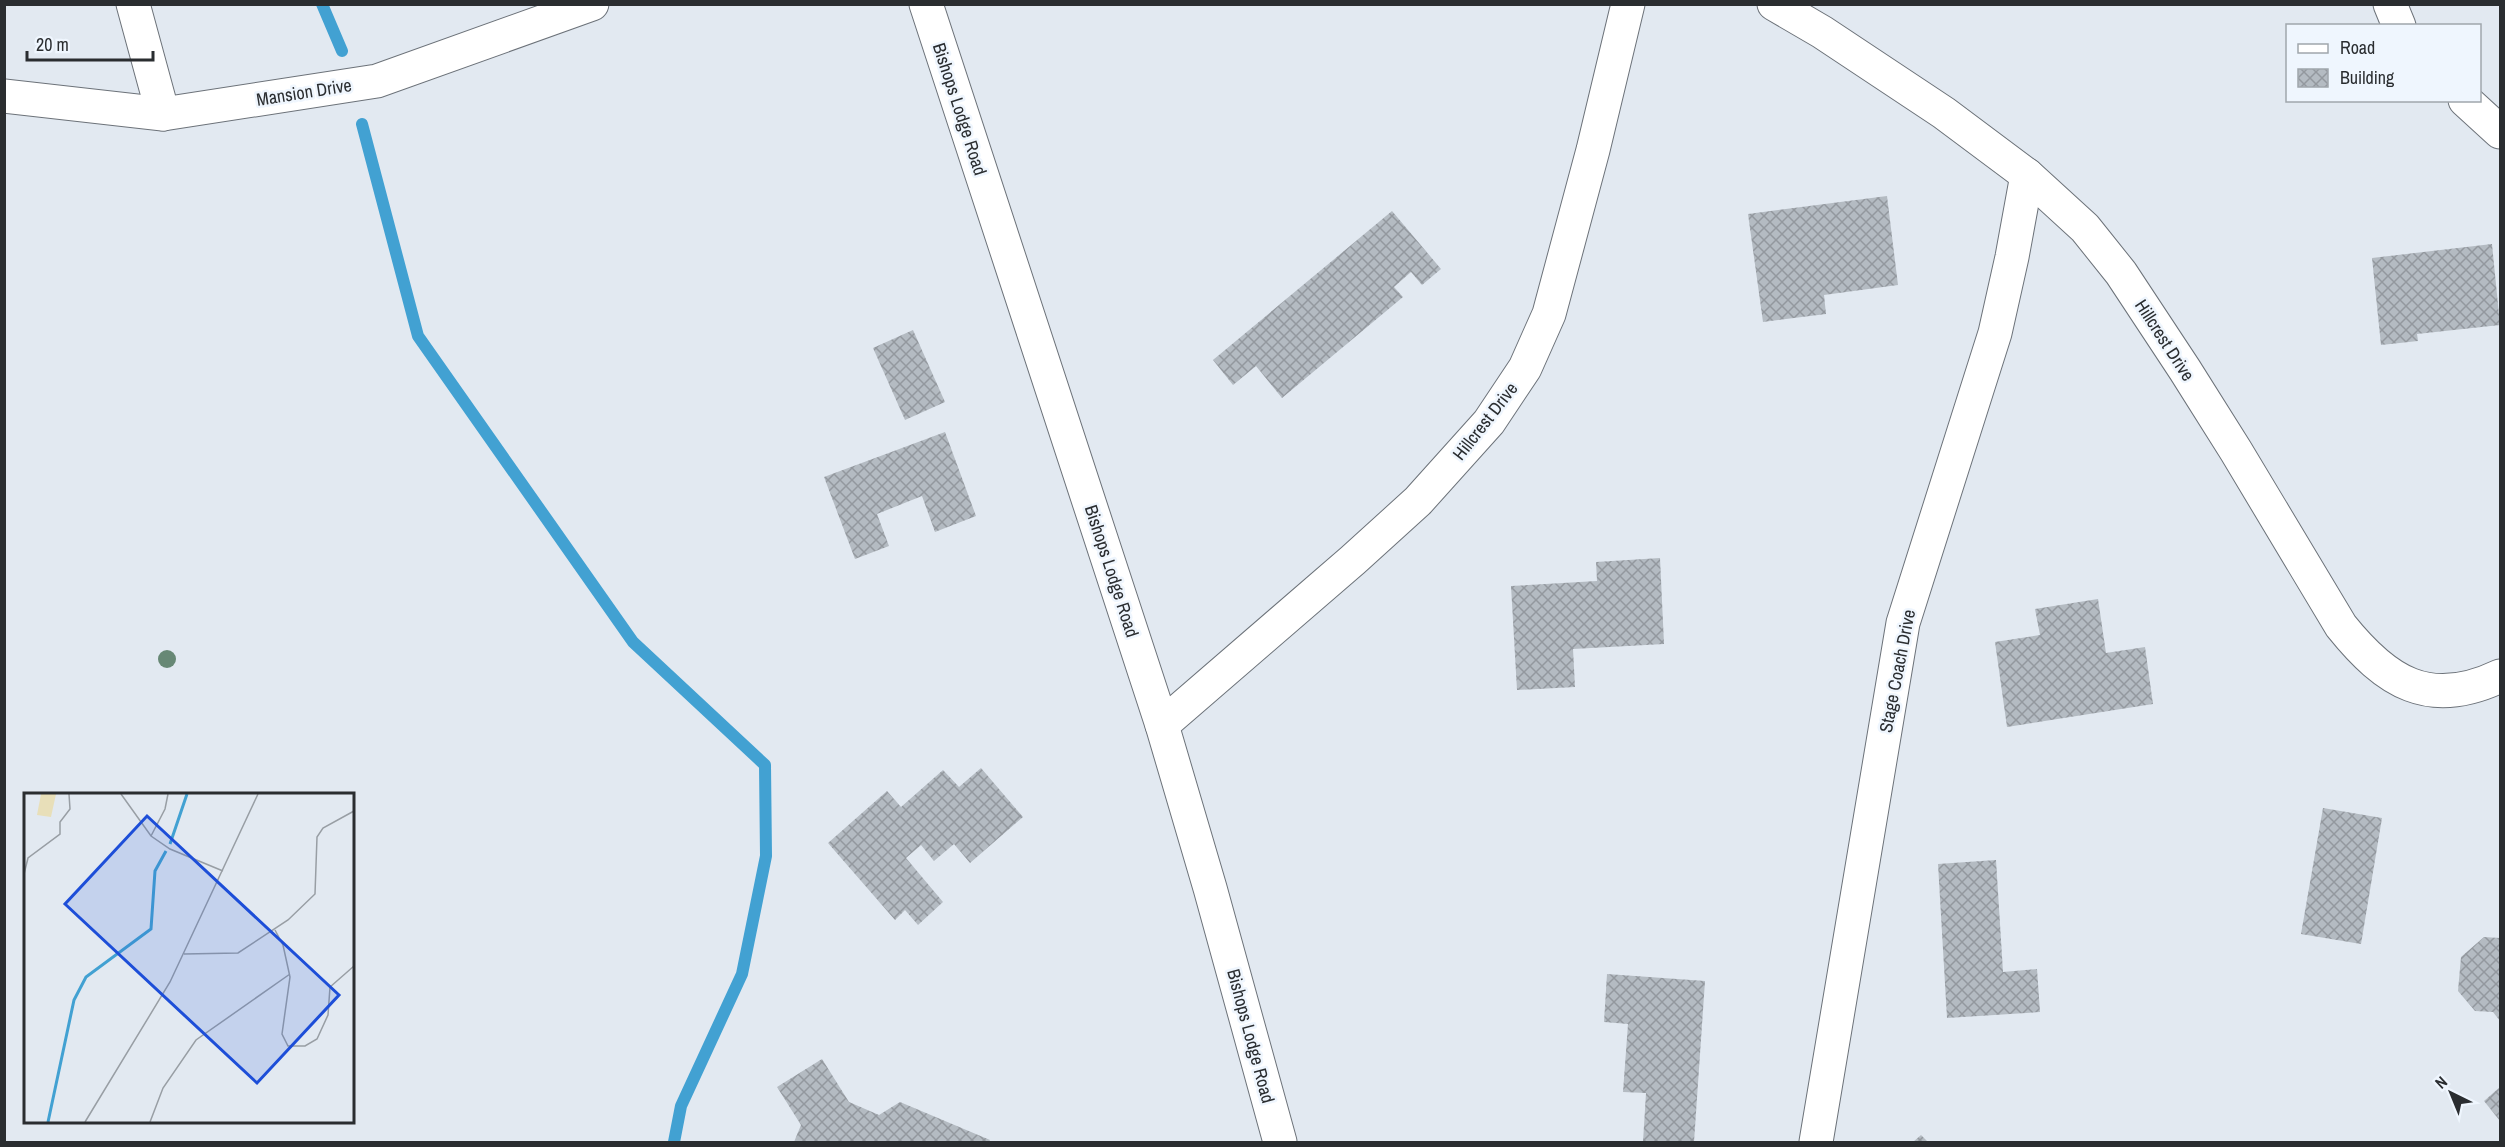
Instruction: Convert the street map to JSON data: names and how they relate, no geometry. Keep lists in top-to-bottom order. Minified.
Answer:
{"streets":{"street":["Mansion Drive","Bishops Lodge Road","Hillcrest Drive","Stage Coach Drive"]},"crossings":[["Bishops Lodge Road","Hillcrest Drive"],["Hillcrest Drive","Stage Coach Drive"]],"legend":["Road","Building"],"scale_bar":"20 m","north":"top left"}
